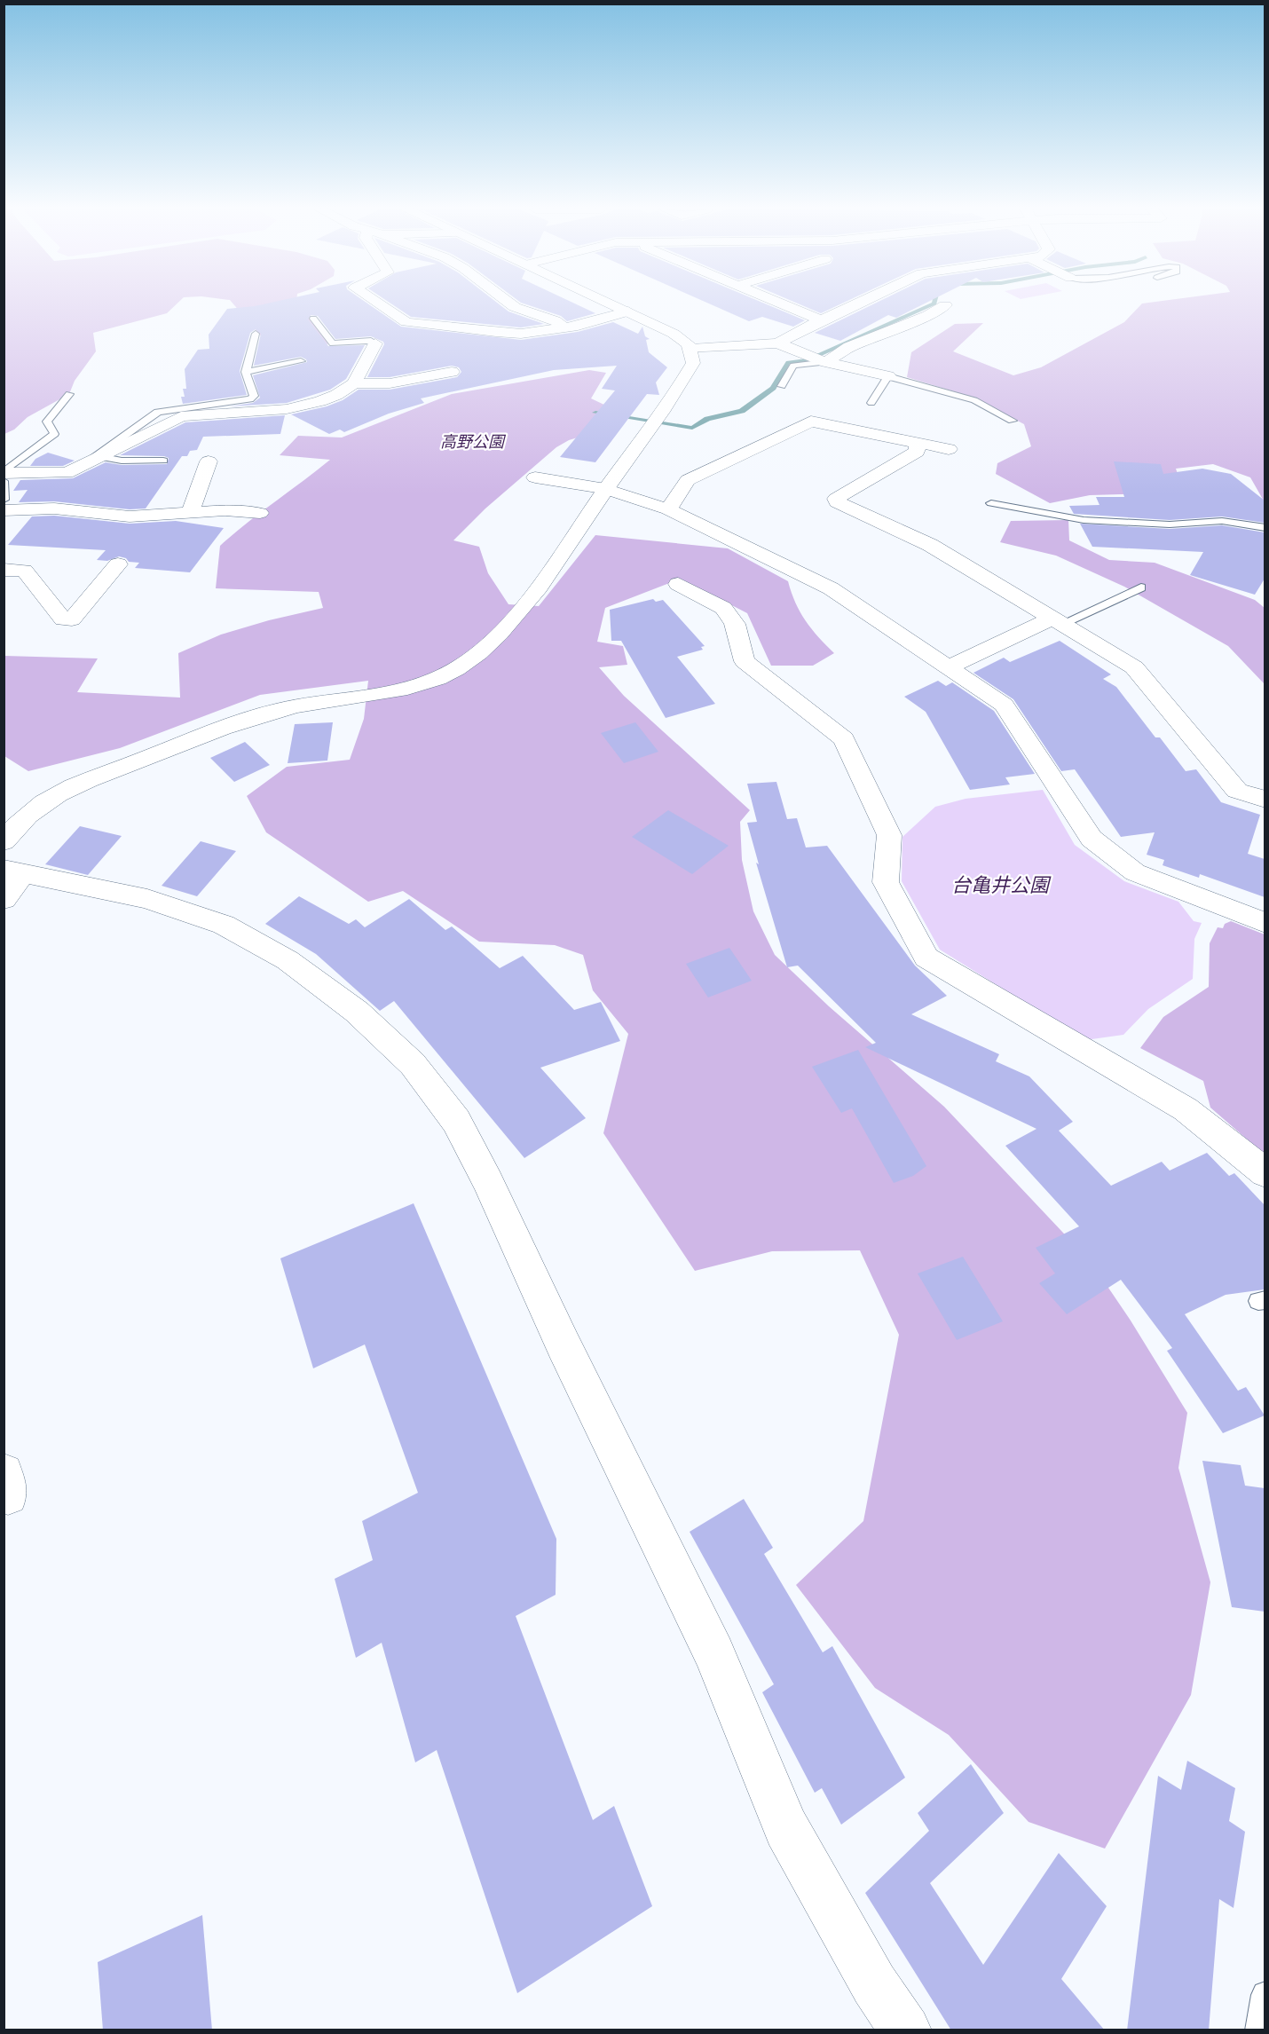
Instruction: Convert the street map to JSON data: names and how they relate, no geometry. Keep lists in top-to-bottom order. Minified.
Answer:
{"parks":["高野公園","台亀井公園"]}
